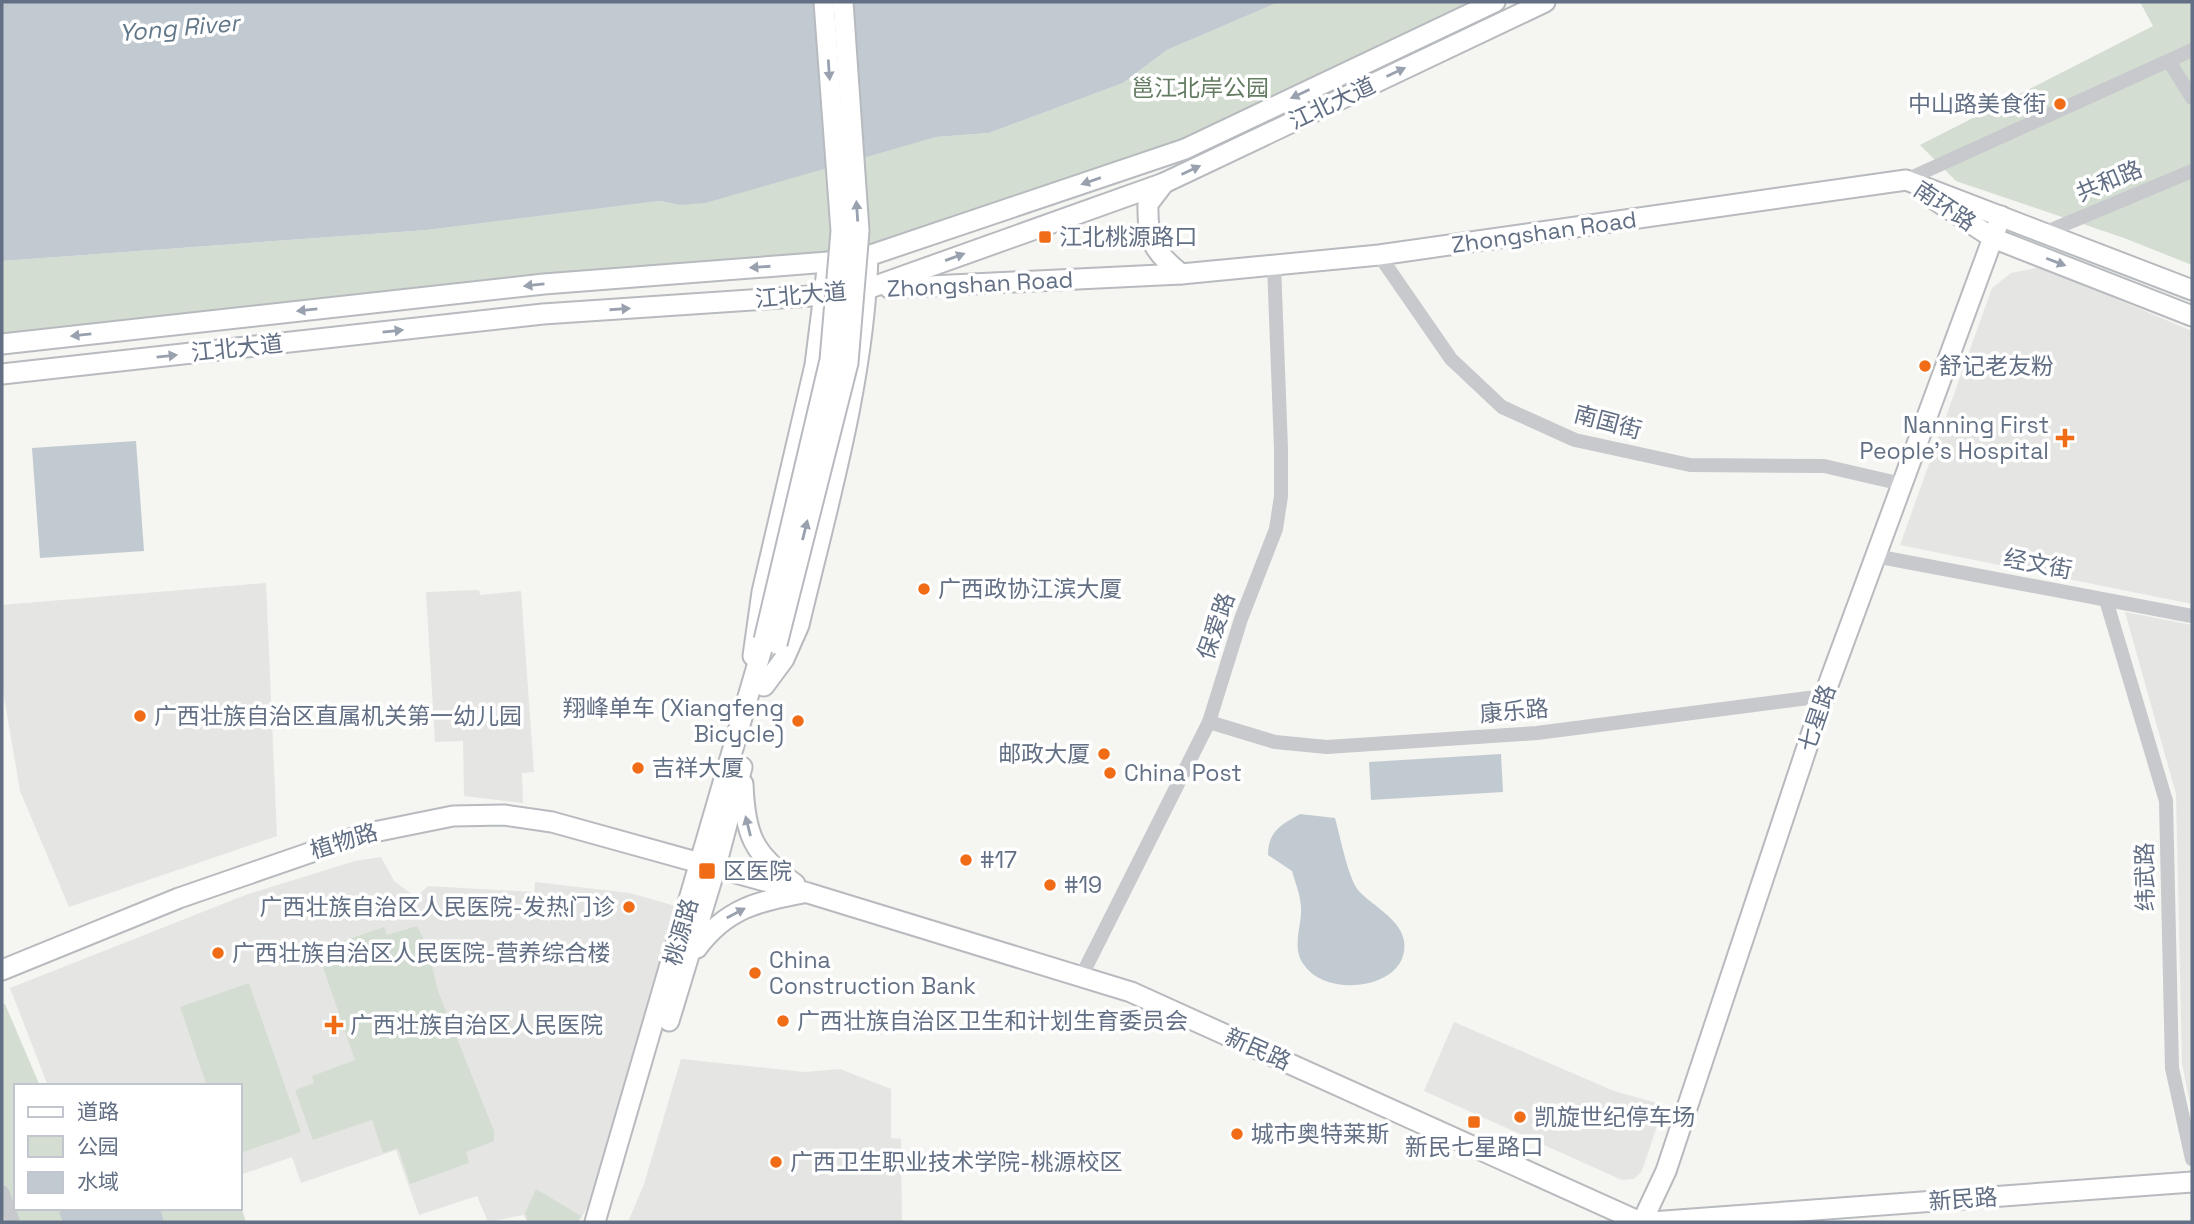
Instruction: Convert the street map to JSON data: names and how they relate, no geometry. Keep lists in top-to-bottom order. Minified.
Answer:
{"streets":{"main road":["江北大道","南环路","Zhongshan Road","七星路","植物路","桃源路","新民路"],"street":["共和路","南国街","经文街","保爱路","康乐路","纬武路"]},"crossings":[["江北大道","Zhongshan Road"],["共和路","南环路"],["南环路","Zhongshan Road"],["南环路","七星路"],["Zhongshan Road","南国街"],["Zhongshan Road","保爱路"],["南国街","七星路"],["经文街","七星路"],["经文街","纬武路"],["保爱路","康乐路"],["保爱路","新民路"],["康乐路","七星路"],["七星路","新民路"],["植物路","桃源路"],["植物路","新民路"],["桃源路","新民路"]],"water":["Yong River"],"parks":["邕江北岸公园"],"places":{"other":["中山路美食街","舒记老友粉","广西政协江滨大厦","广西壮族自治区直属机关第一幼儿园","翔峰单车 (Xiangfeng Bicycle)","邮政大厦","吉祥大厦","China Post","#17","#19","广西壮族自治区人民医院-发热门诊","广西壮族自治区人民医院-营养综合楼","China Construction Bank","广西壮族自治区卫生和计划生育委员会","凯旋世纪停车场","城市奥特莱斯","广西卫生职业技术学院-桃源校区"],"transit":["江北桃源路口","区医院","新民七星路口"],"health":["Nanning First People's Hospital","广西壮族自治区人民医院"]},"legend":["道路","公园","水域"]}
